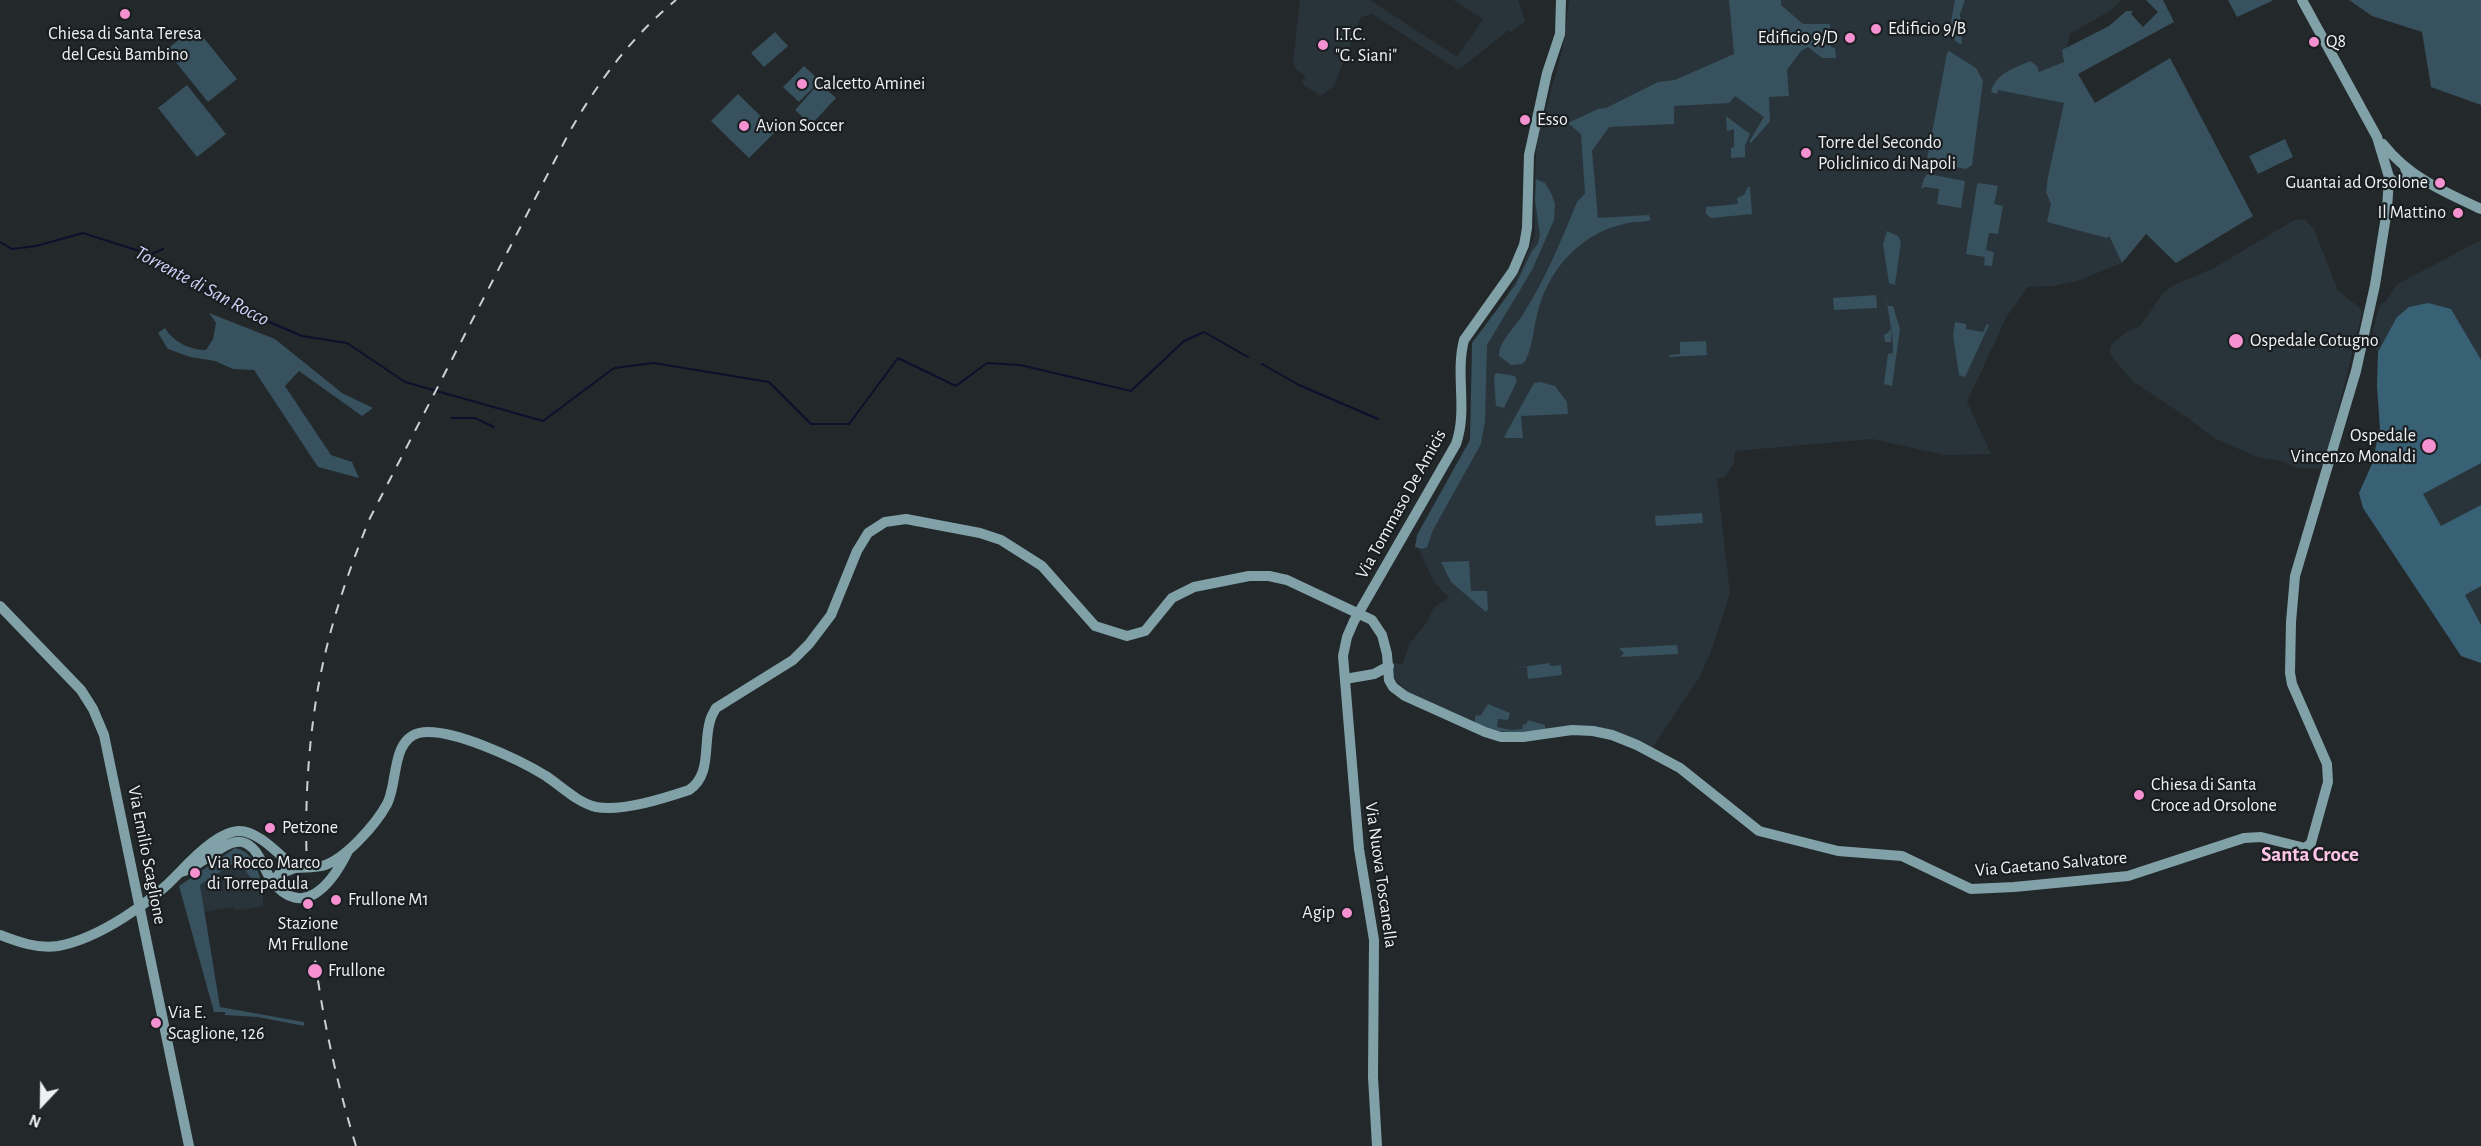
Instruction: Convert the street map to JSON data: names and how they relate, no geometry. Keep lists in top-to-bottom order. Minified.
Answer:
{"streets":{"main road":["Via Tommaso De Amicis","Via Emilio Scaglione","Via Gaetano Salvatore","Via Nuova Toscanella"]},"crossings":[["Via Tommaso De Amicis","Via Gaetano Salvatore"],["Via Tommaso De Amicis","Via Nuova Toscanella"],["Via Gaetano Salvatore","Via Nuova Toscanella"]],"districts":["Santa Croce"],"water":["Torrente di San Rocco"],"places":["Chiesa di Santa Teresa del Gesù Bambino","Edificio 9/B","Edificio 9/D","Q8","I.T.C. \"G. Siani\"","Calcetto Aminei","Esso","Avion Soccer","Torre del Secondo Policlinico di Napoli","Guantai ad Orsolone","Il Mattino","Ospedale Cotugno","Ospedale Vincenzo Monaldi","Chiesa di Santa Croce ad Orsolone","Petzone","Via Rocco Marco di Torrepadula","Frullone M1","Stazione M1 Frullone","Agip","Frullone","Via E. Scaglione, 126"],"north":"bottom"}
